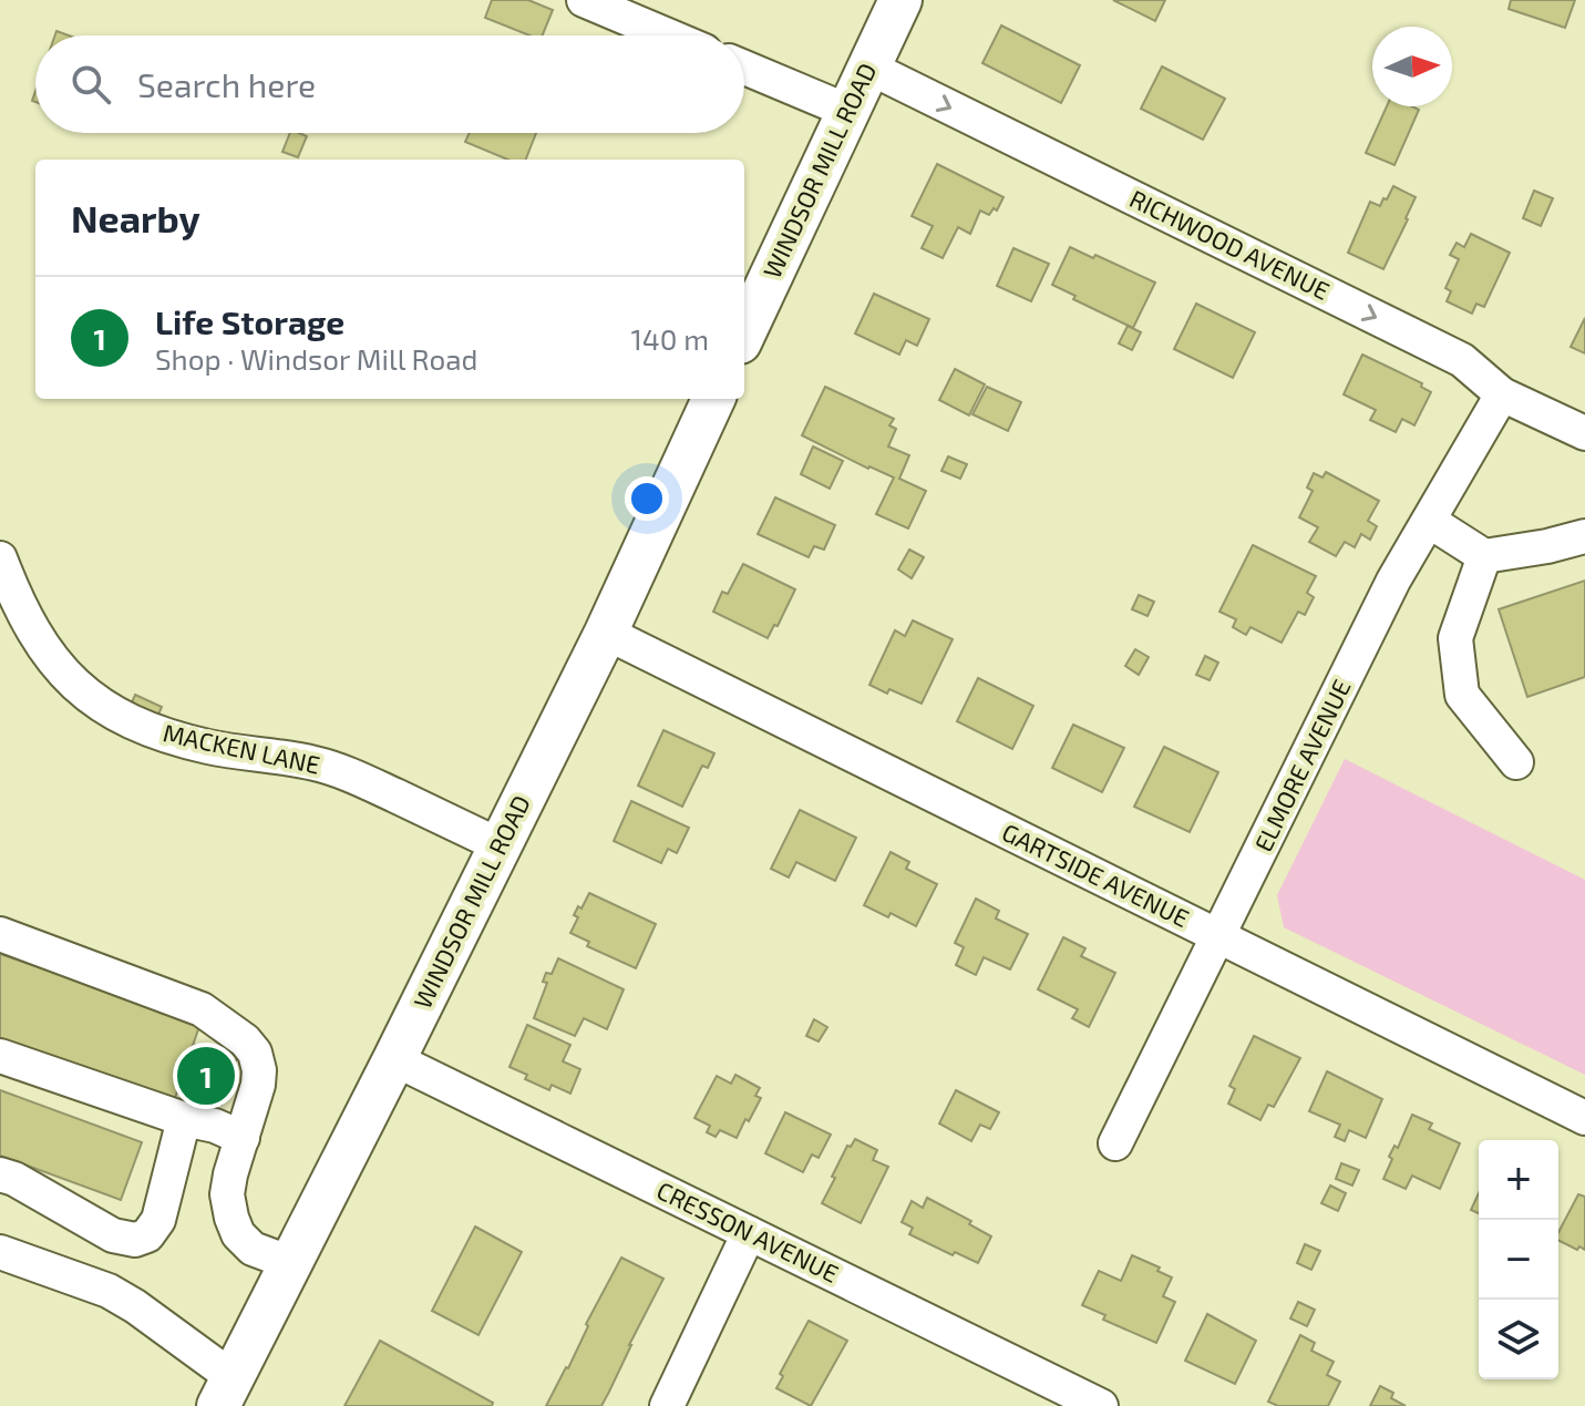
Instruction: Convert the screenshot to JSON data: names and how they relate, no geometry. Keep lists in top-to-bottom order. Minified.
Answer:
{"streets":{"main road":["WINDSOR MILL ROAD"],"street":["RICHWOOD AVENUE","MACKEN LANE","ELMORE AVENUE","GARTSIDE AVENUE","CRESSON AVENUE"]},"crossings":[["WINDSOR MILL ROAD","RICHWOOD AVENUE"],["WINDSOR MILL ROAD","MACKEN LANE"],["WINDSOR MILL ROAD","GARTSIDE AVENUE"],["WINDSOR MILL ROAD","CRESSON AVENUE"],["RICHWOOD AVENUE","ELMORE AVENUE"],["ELMORE AVENUE","GARTSIDE AVENUE"]],"one_way":["RICHWOOD AVENUE"],"north":"right","page":{"search":"Search here","heading":"Nearby","list":[{"mark":"1","name":"Life Storage","note":"Shop · Windsor Mill Road","value":"140 m"}],"pins":"1","map_buttons":["+","−"]}}
